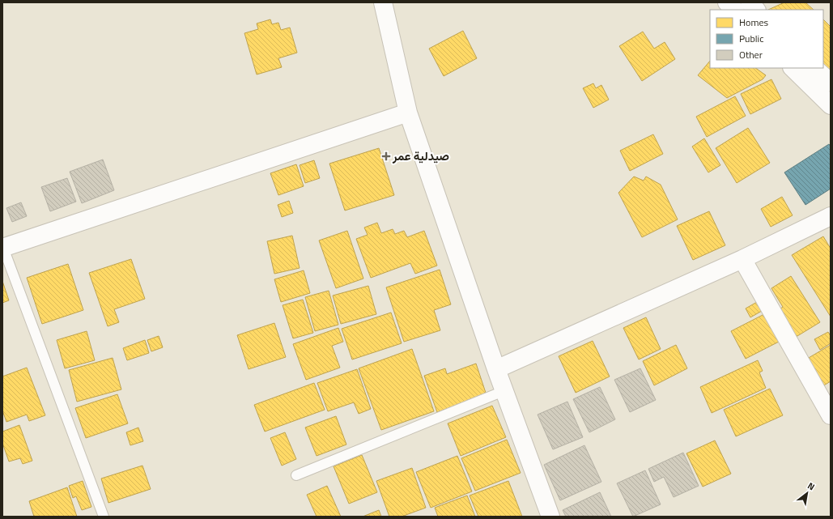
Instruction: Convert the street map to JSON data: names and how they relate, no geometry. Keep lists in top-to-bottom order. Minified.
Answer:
{"places":{"health":["صيدلية عمر"]},"legend":["Homes","Public","Other"],"north":"top right"}
